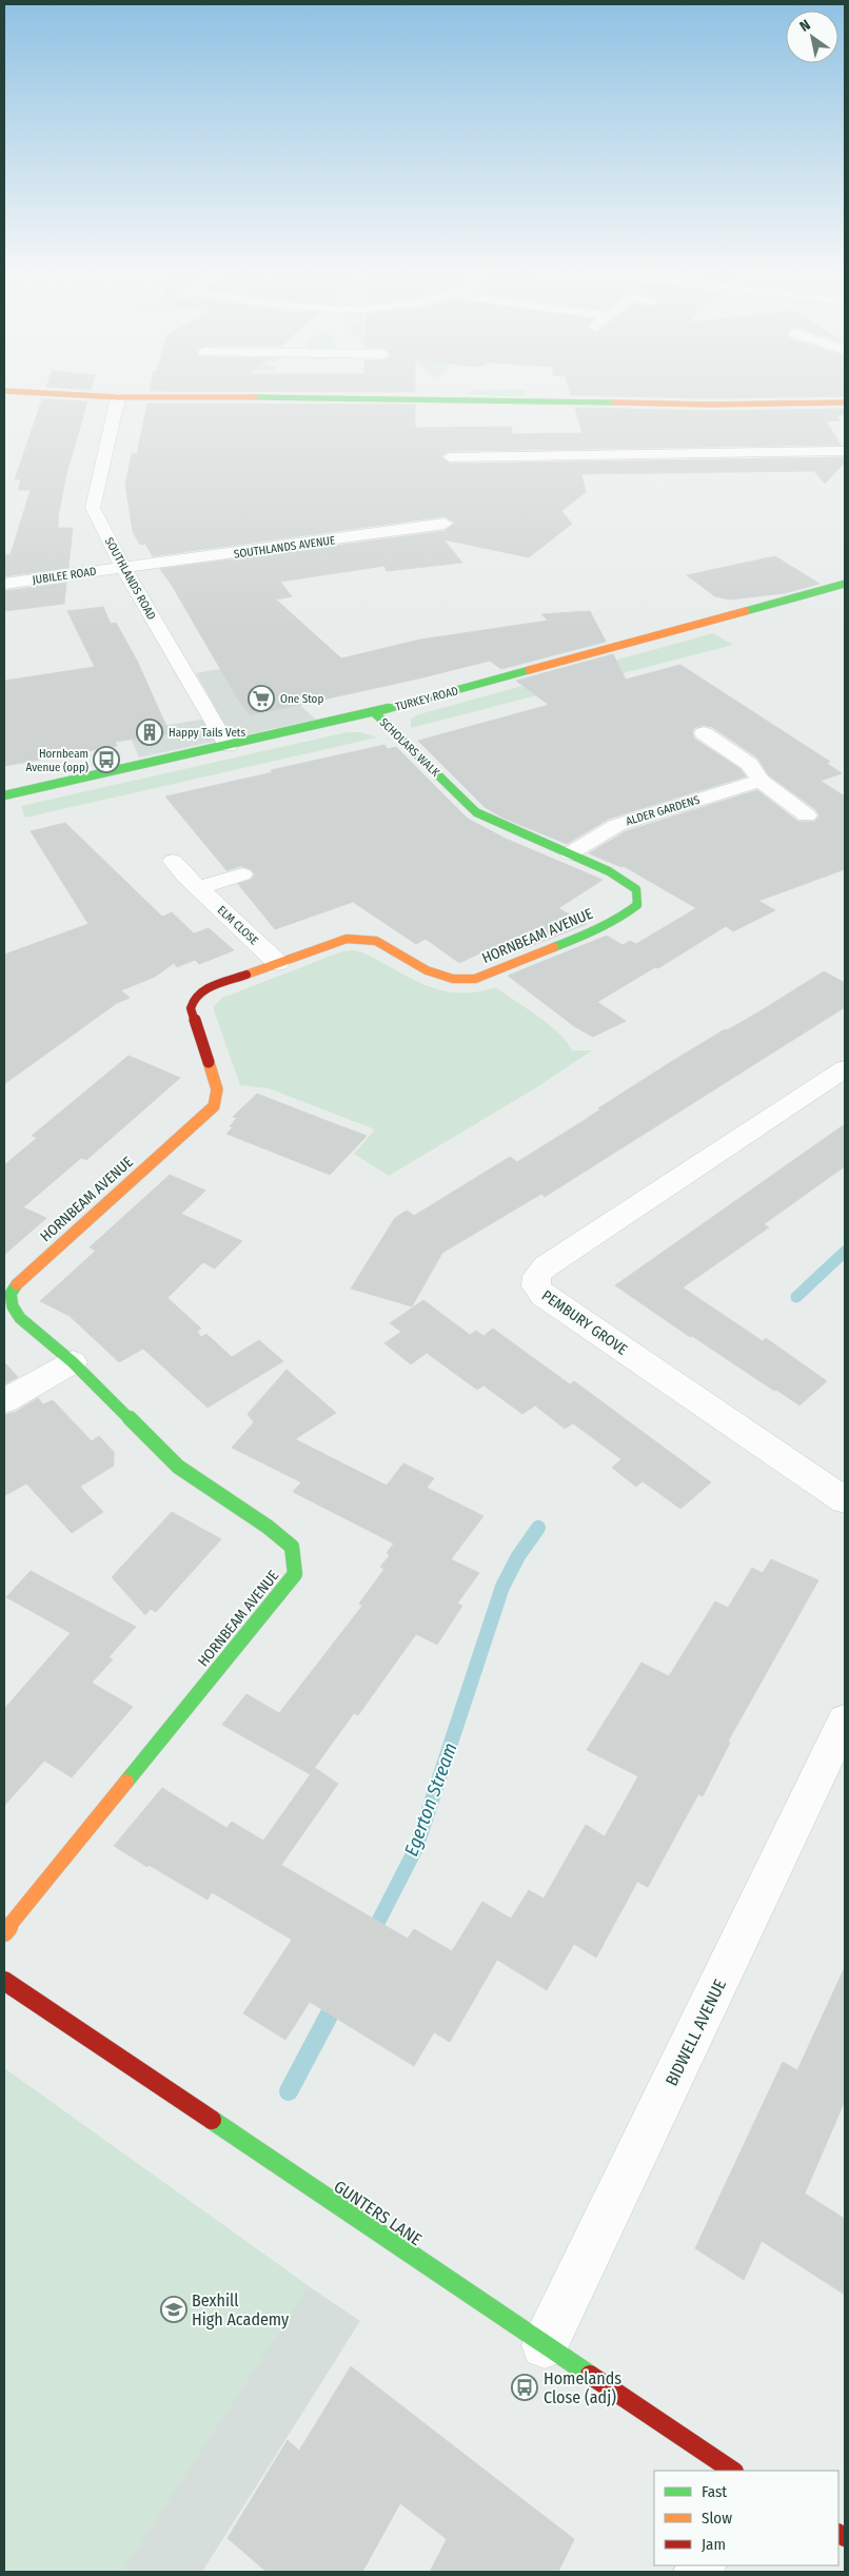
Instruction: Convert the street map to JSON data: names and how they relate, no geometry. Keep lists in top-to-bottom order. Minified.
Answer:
{"streets":{"street":["SOUTHLANDS AVENUE","JUBILEE ROAD","SOUTHLANDS ROAD","TURKEY ROAD","SCHOLARS WALK","ALDER GARDENS","ELM CLOSE","HORNBEAM AVENUE","PEMBURY GROVE","BIDWELL AVENUE","GUNTERS LANE"]},"crossings":[["SOUTHLANDS AVENUE","JUBILEE ROAD"],["SOUTHLANDS AVENUE","SOUTHLANDS ROAD"],["JUBILEE ROAD","SOUTHLANDS ROAD"],["SOUTHLANDS ROAD","TURKEY ROAD"],["TURKEY ROAD","SCHOLARS WALK"],["SCHOLARS WALK","HORNBEAM AVENUE"],["ALDER GARDENS","HORNBEAM AVENUE"],["ELM CLOSE","HORNBEAM AVENUE"],["BIDWELL AVENUE","GUNTERS LANE"]],"water":["Egerton Stream"],"places":{"supermarket":["One Stop"],"building":["Happy Tails Vets"],"bus stop":["Hornbeam Avenue (opp)","Homelands Close (adj)"],"school or university":["Bexhill High Academy"]},"legend":["Fast","Slow","Jam"],"north":"top left"}
